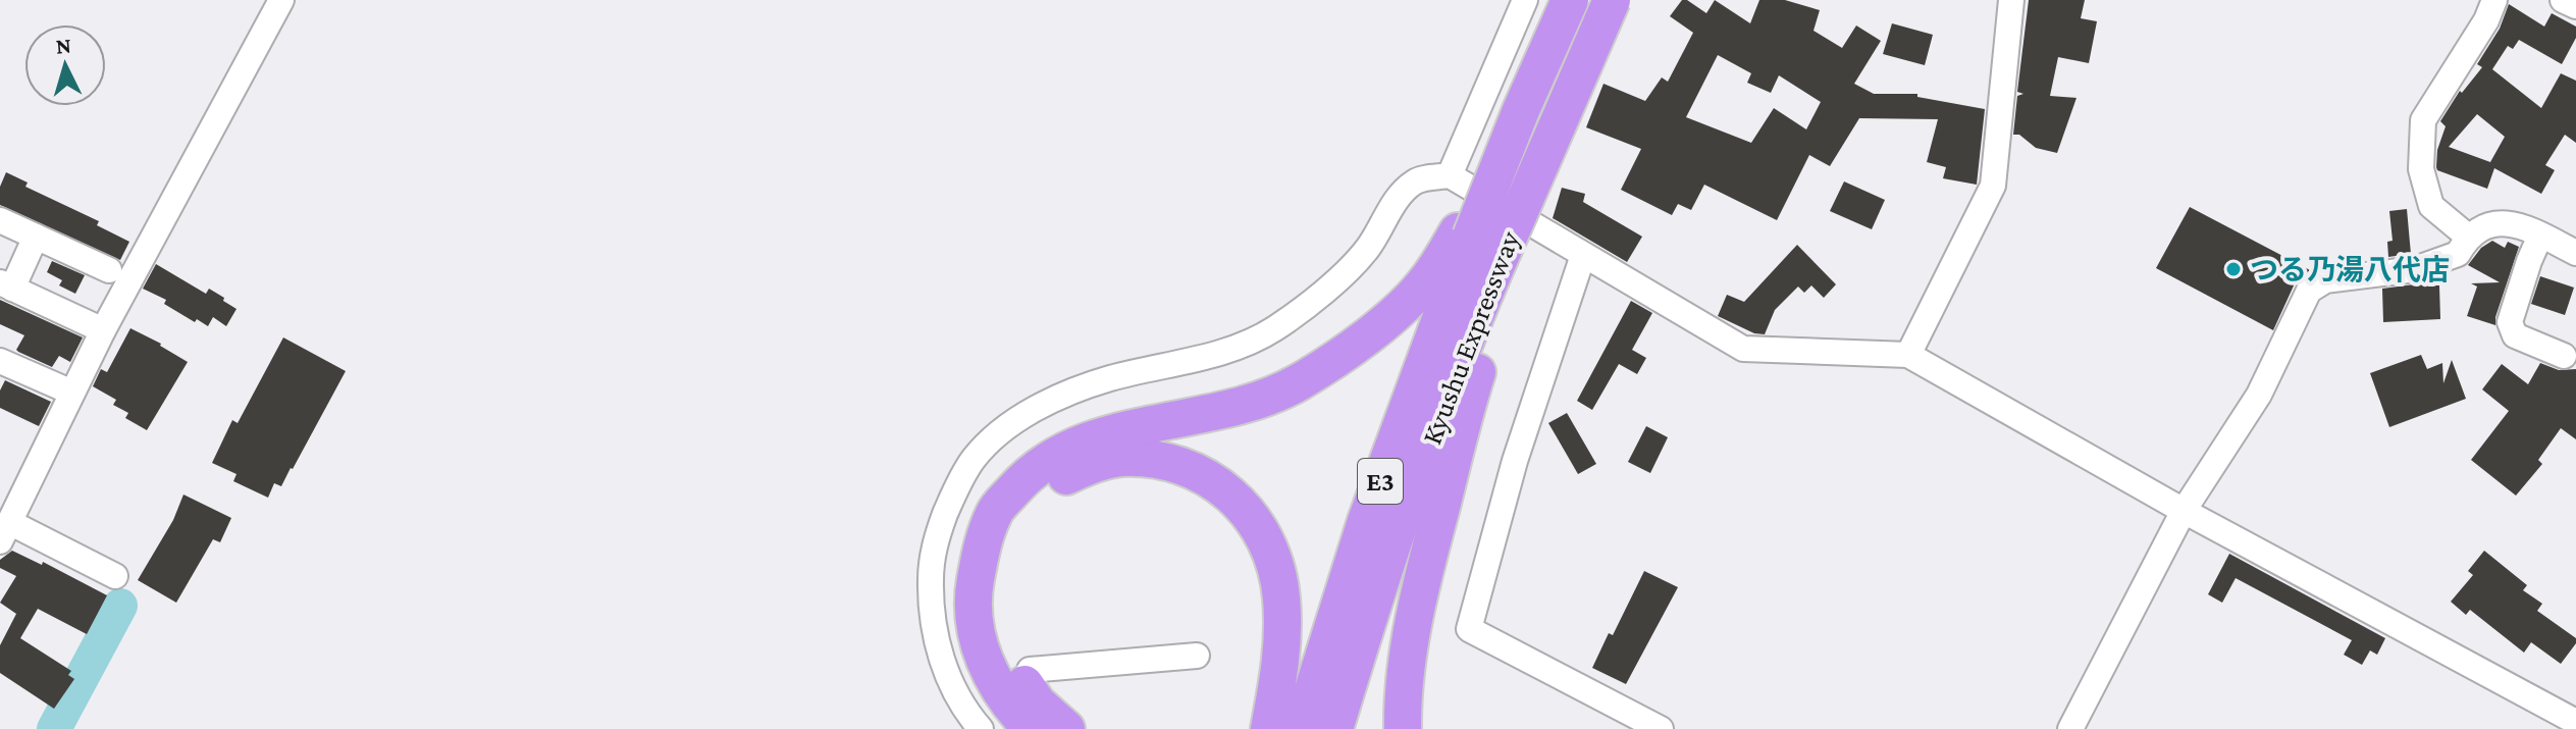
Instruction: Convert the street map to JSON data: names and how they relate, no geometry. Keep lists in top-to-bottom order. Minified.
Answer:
{"streets":{"highway":["Kyushu Expressway","E3"]},"places":["つる乃湯八代店"],"north":"top"}
